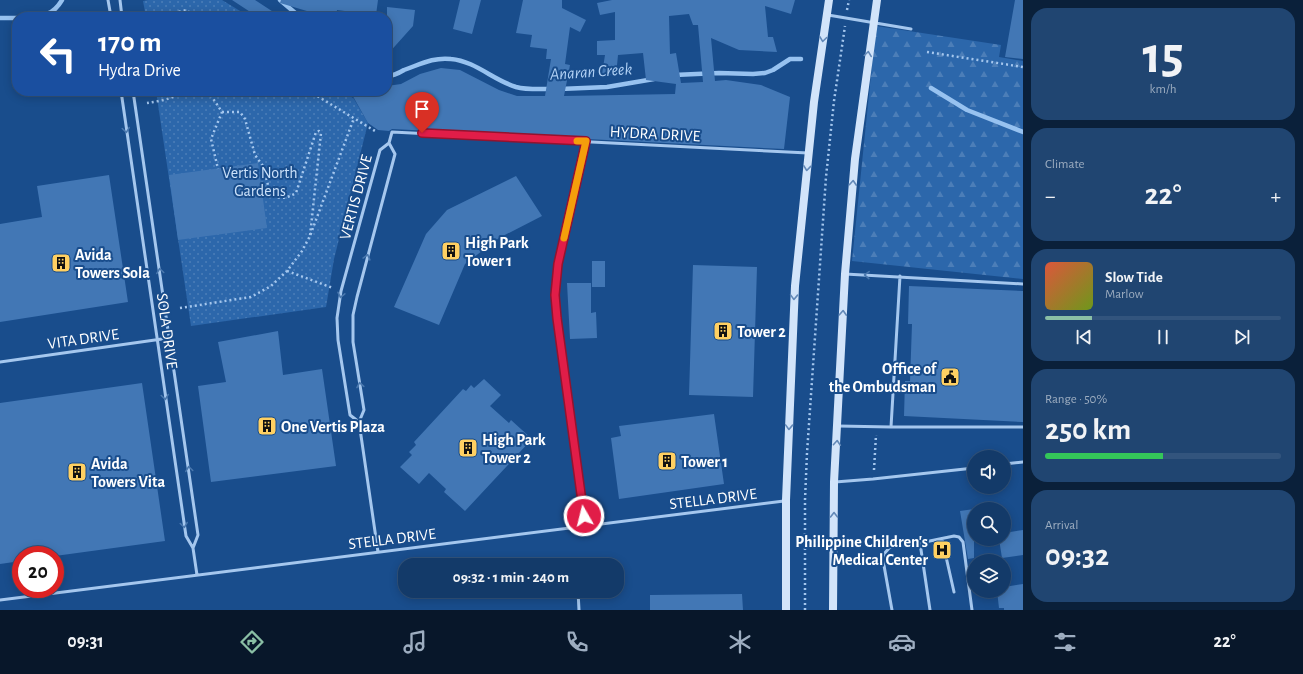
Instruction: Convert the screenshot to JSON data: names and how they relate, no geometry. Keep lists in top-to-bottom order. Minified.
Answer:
{"streets":{"lane":["HYDRA DRIVE","VERTIS DRIVE","SOLA DRIVE","VITA DRIVE","STELLA DRIVE"]},"crossings":[["HYDRA DRIVE","VERTIS DRIVE"],["VERTIS DRIVE","STELLA DRIVE"],["SOLA DRIVE","VITA DRIVE"],["SOLA DRIVE","STELLA DRIVE"]],"water":["Anaran Creek"],"parks":["Vertis North Gardens"],"places":{"building":["High Park Tower 1","Avida Towers Sola","Tower 2","One Vertis Plaza","High Park Tower 2","Tower 1","Avida Towers Vita"],"public building":["Office of the Ombudsman"],"hospital":["Philippine Children's Medical Center"]},"page":{"tile":[["15","km/h"],"Climate",["Range · 50%","250 km"],["Arrival","09:32"]],"turn":["170 m","Hydra Drive"],"heat":["−","22°","+"],"song":["Slow Tide","Marlow"],"limit":"20","trip":"09:32 · 1 min · 240 m","tabs":["09:31","22°"]}}
